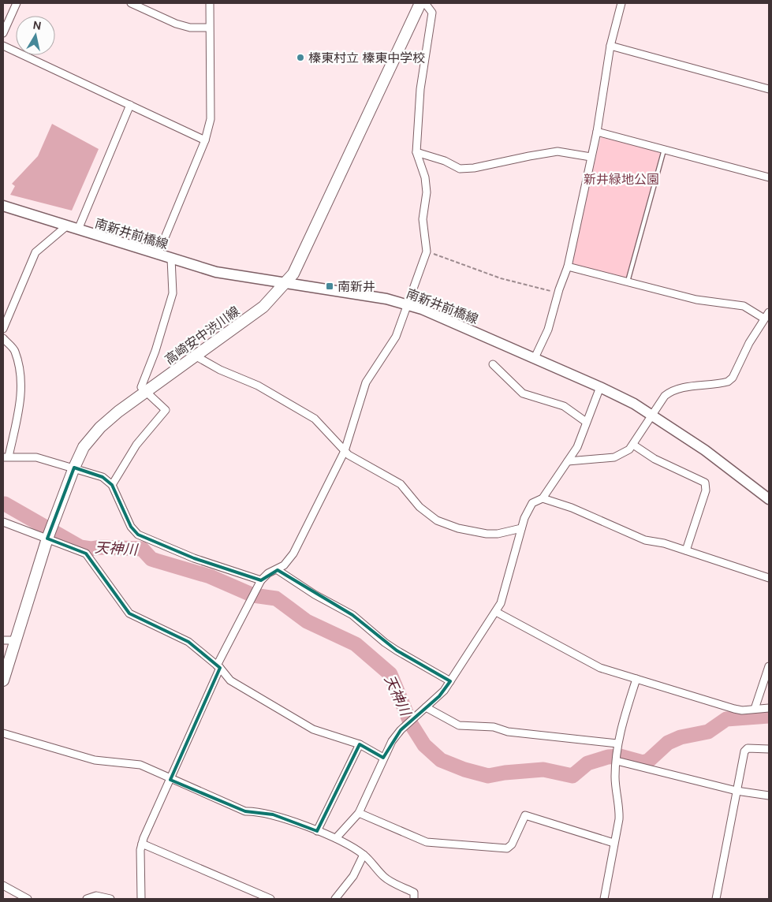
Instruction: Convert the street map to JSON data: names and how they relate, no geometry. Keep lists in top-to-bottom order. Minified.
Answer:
{"streets":{"main road":["南新井前橋線","高崎安中渋川線"]},"crossings":[["南新井前橋線","高崎安中渋川線"]],"water":["天神川"],"parks":["新井緑地公園"],"places":{"other":["榛東村立 榛東中学校"],"transit":["南新井"]},"north":"top"}
